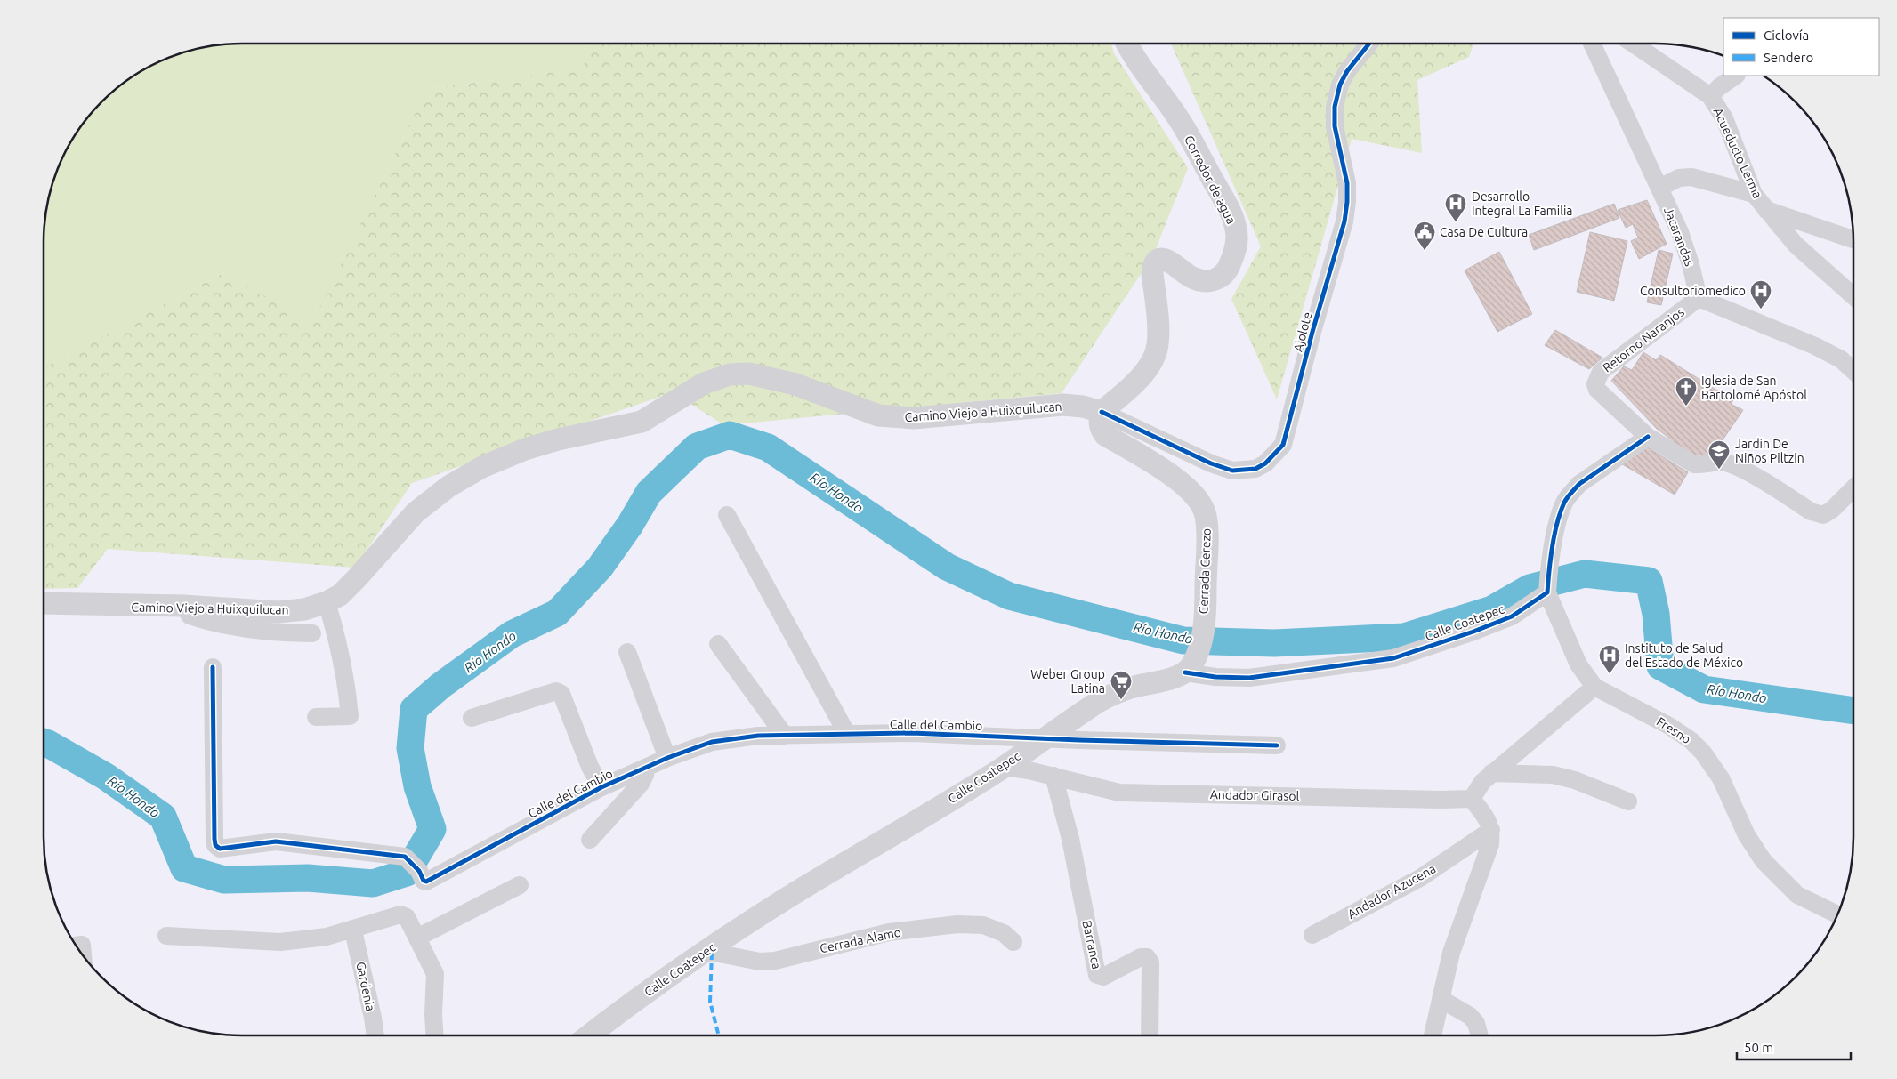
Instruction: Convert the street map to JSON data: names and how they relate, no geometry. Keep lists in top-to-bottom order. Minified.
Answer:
{"streets":{"main road":["Corredor de agua","Camino Viejo a Huixquilucan","Cerrada Cerezo","Calle Coatepec"],"street":["Acueducto Lerma","Jacarandas","Ajolote","Retorno Naranjos","Calle del Cambio","Fresno","Andador Girasol","Andador Azucena","Cerrada Alamo","Barranca","Gardenia"]},"crossings":[["Corredor de agua","Ajolote"],["Corredor de agua","Camino Viejo a Huixquilucan"],["Corredor de agua","Cerrada Cerezo"],["Jacarandas","Retorno Naranjos"],["Ajolote","Camino Viejo a Huixquilucan"],["Ajolote","Cerrada Cerezo"],["Camino Viejo a Huixquilucan","Cerrada Cerezo"],["Cerrada Cerezo","Calle Coatepec"],["Calle Coatepec","Calle del Cambio"],["Calle Coatepec","Andador Girasol"],["Calle Coatepec","Cerrada Alamo"],["Andador Girasol","Barranca"]],"water":["Río Hondo"],"places":{"hospital":["Desarrollo Integral La Familia","Consultoriomedico","Instituto de Salud del Estado de México"],"public building":["Casa De Cultura"],"church":["Iglesia de San Bartolomé Apóstol"],"school or university":["Jardin De Niños Piltzin"],"supermarket":["Weber Group Latina"]},"legend":["Ciclovía","Sendero"],"scale_bar":"50 m"}
